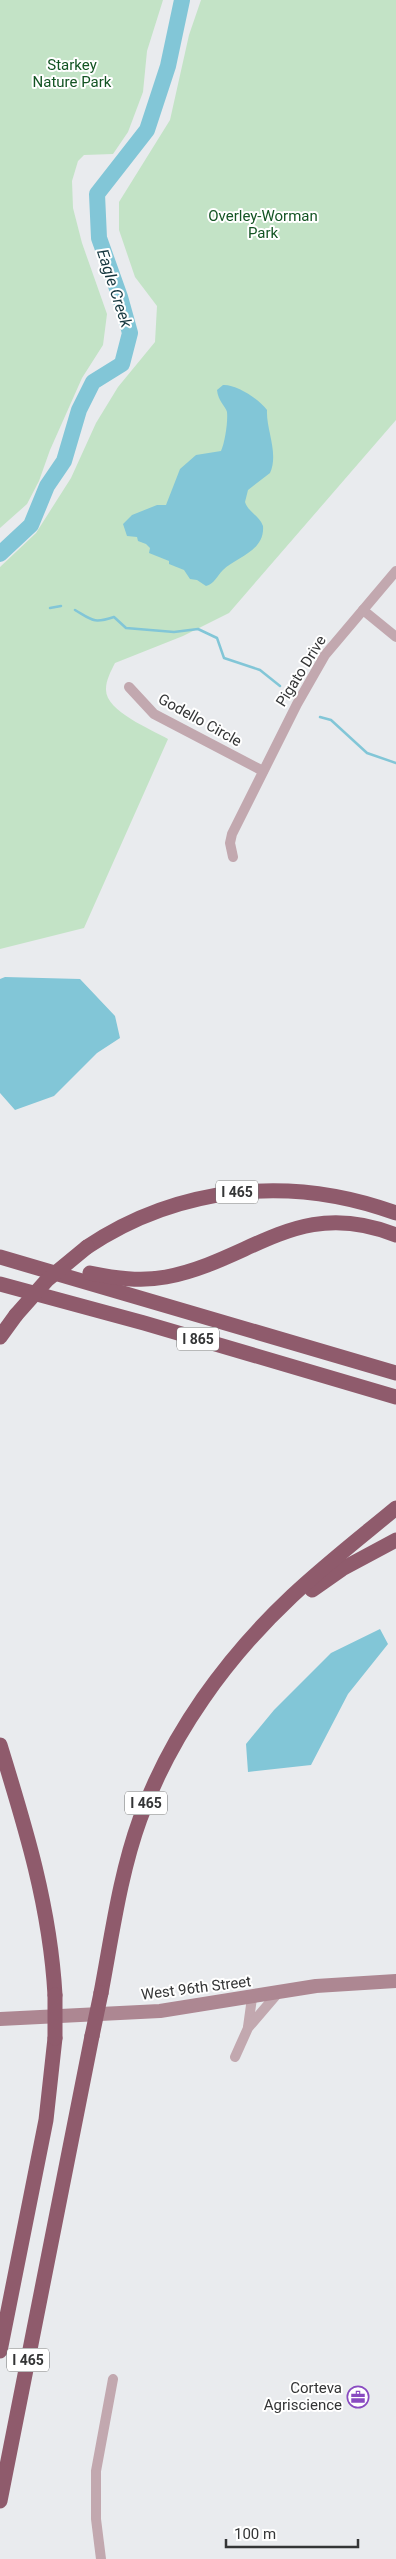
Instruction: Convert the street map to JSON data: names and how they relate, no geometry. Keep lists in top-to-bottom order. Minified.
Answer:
{"streets":{"highway":["I 465","I 865"],"main road":["West 96th Street"],"street":["Pigato Drive","Godello Circle"]},"crossings":[["Pigato Drive","Godello Circle"]],"water":["Eagle Creek"],"parks":["Starkey Nature Park","Overley-Worman Park"],"places":{"office":["Corteva Agriscience"]},"scale_bar":"100 m"}
